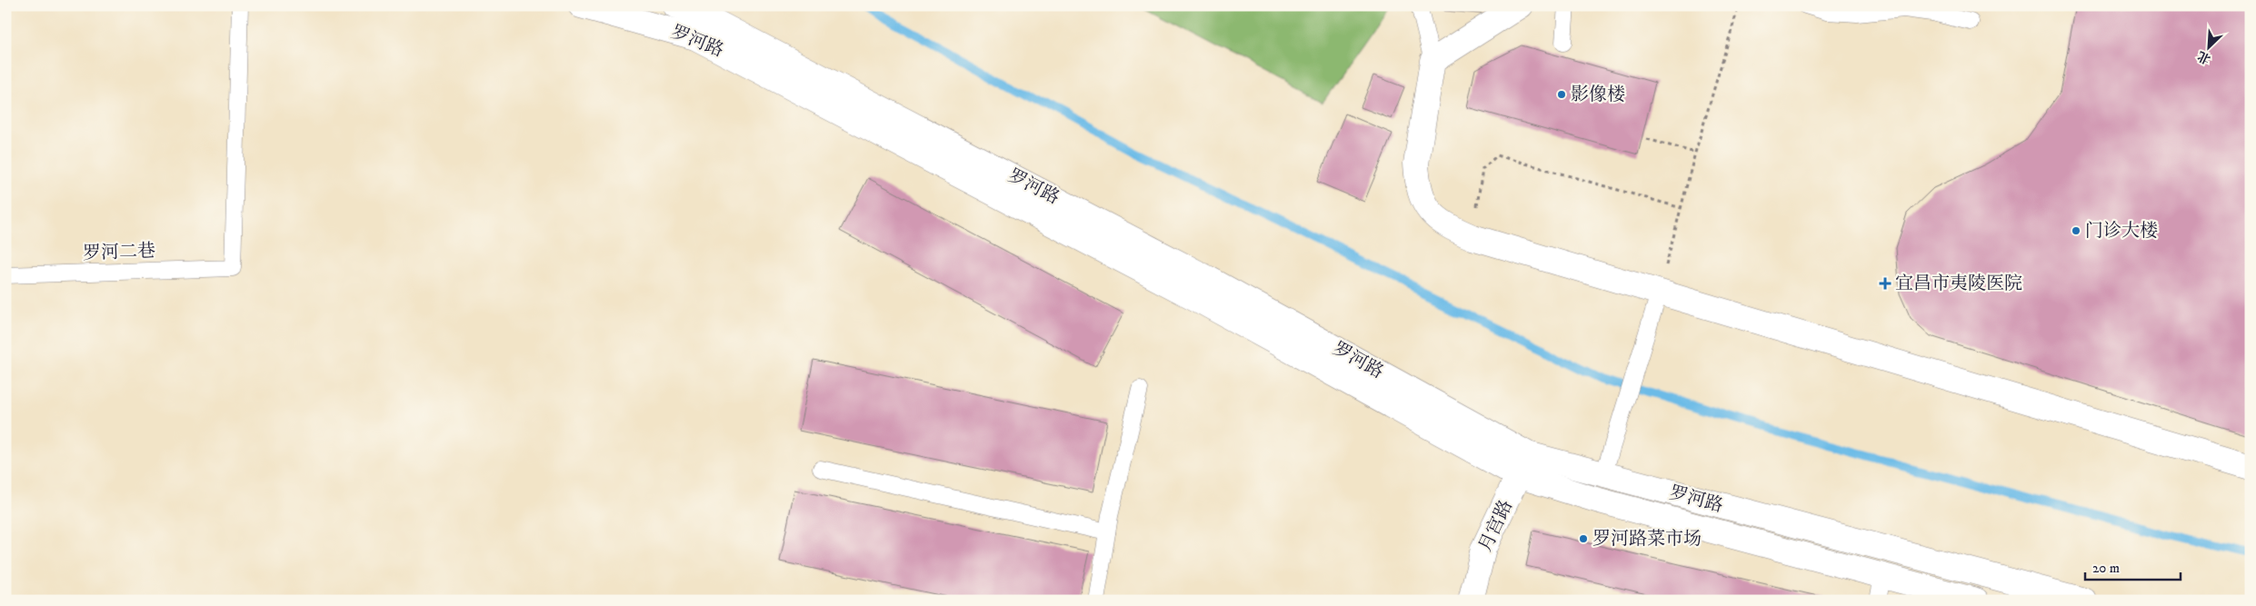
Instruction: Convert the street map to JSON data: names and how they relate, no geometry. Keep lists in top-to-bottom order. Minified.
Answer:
{"streets":{"main road":["罗河路","月宫路"],"lane":["罗河二巷"]},"crossings":[["罗河路","月宫路"]],"places":{"other":["影像楼","门诊大楼","罗河路菜市场"],"health":["宜昌市夷陵医院"]},"scale_bar":"20 m","north":"bottom left"}
